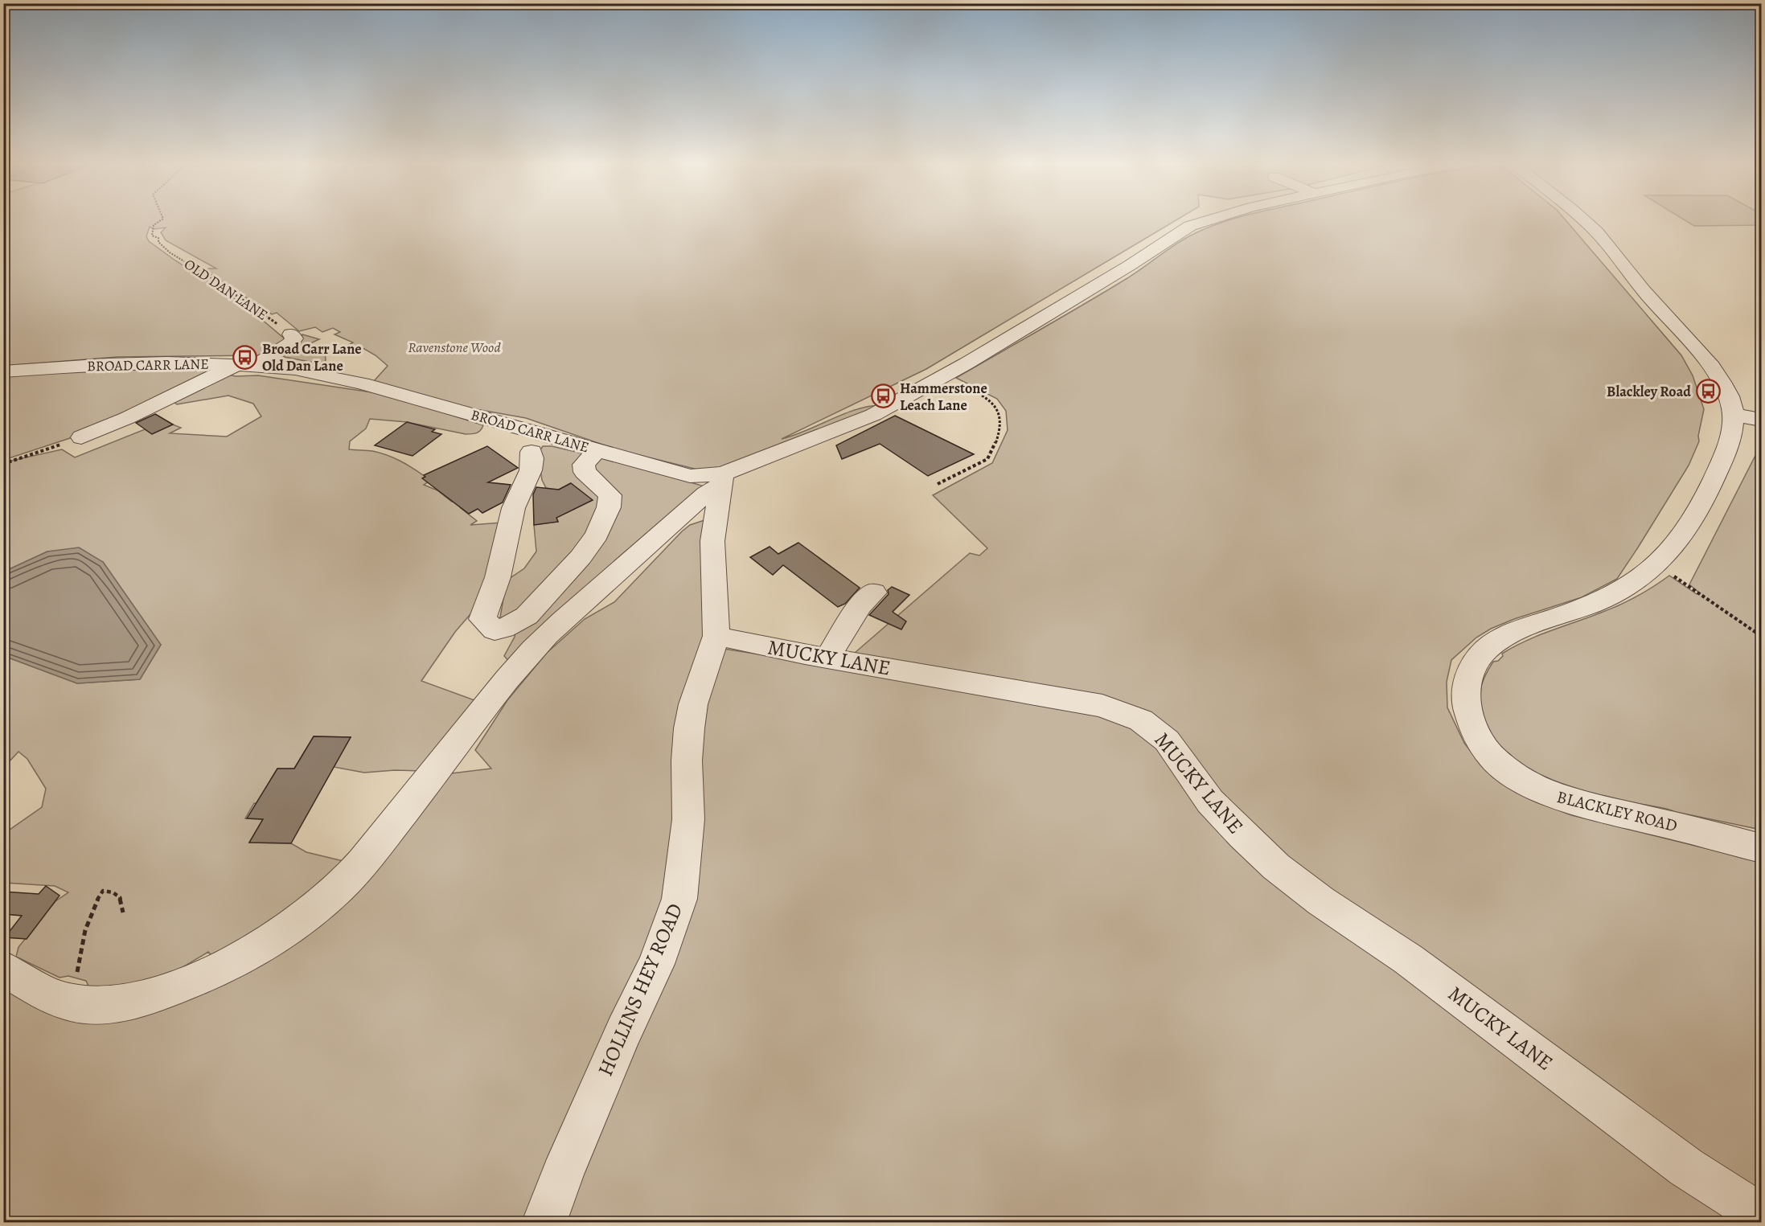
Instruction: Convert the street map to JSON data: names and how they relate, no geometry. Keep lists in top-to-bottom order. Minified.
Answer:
{"streets":{"street":["BROAD CARR LANE","MUCKY LANE","BLACKLEY ROAD","HOLLINS HEY ROAD"],"path":["OLD DAN LANE"]},"crossings":[["MUCKY LANE","HOLLINS HEY ROAD"]],"parks":["Ravenstone Wood"],"places":{"bus stop":["Broad Carr Lane Old Dan Lane","Blackley Road","Hammerstone Leach Lane"]}}
